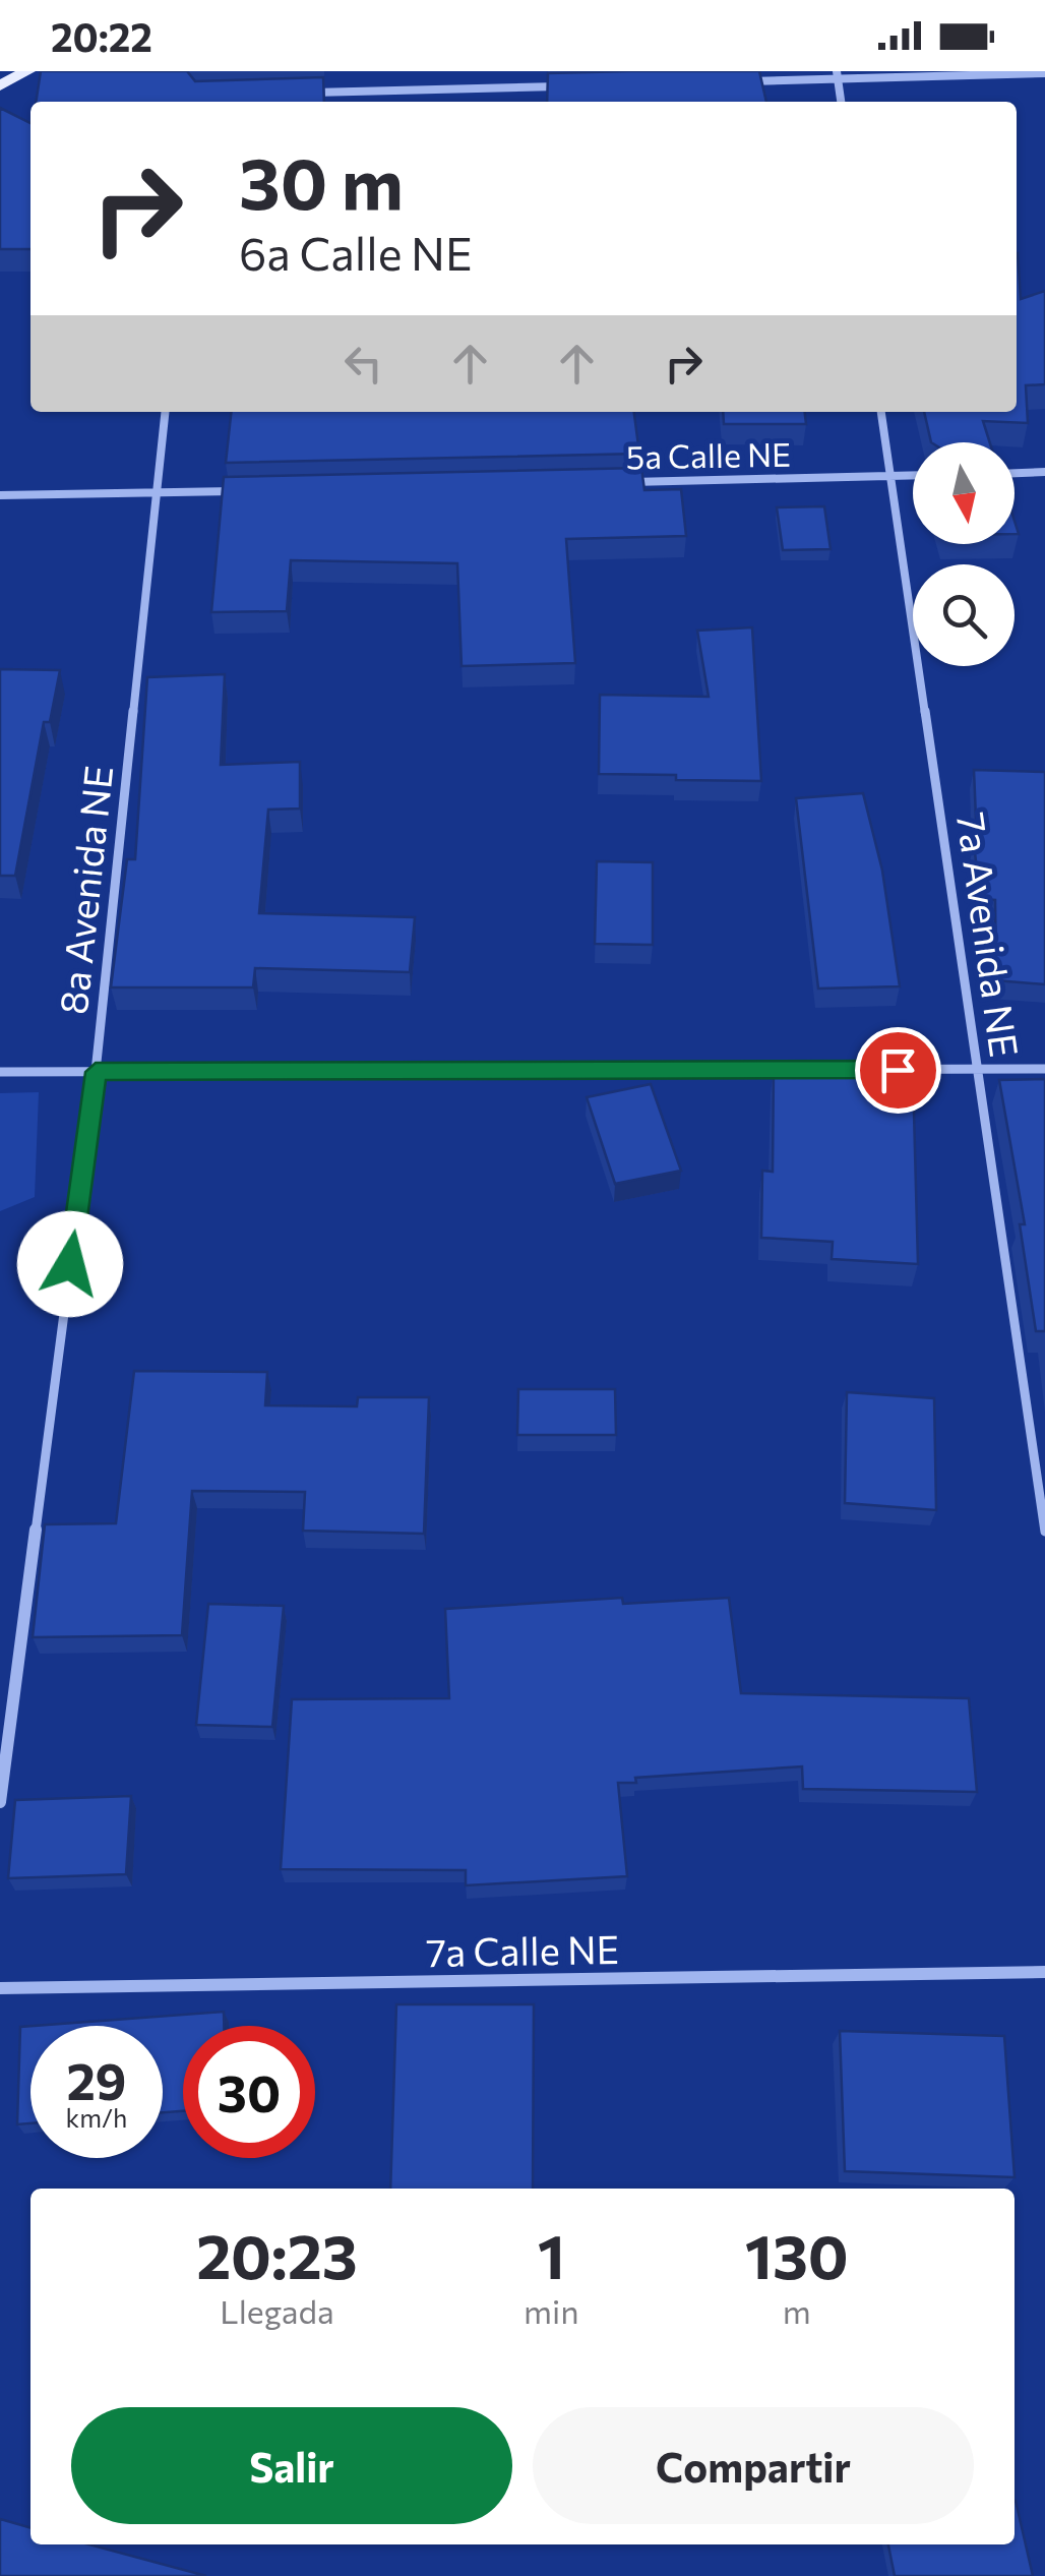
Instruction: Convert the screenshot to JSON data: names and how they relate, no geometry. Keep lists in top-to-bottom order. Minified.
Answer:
{"streets":{"street":["5a Calle NE","8a Avenida NE","7a Avenida NE","7a Calle NE"]},"crossings":[["5a Calle NE","7a Avenida NE"]],"north":"bottom","page":{"status":"20:22","turn":["30 m","6a Calle NE"],"speed":"29 km/h","limit":"30","eta":["20:23","Llegada","1","min","130","m"],"buttons":["Salir","Compartir"]}}
